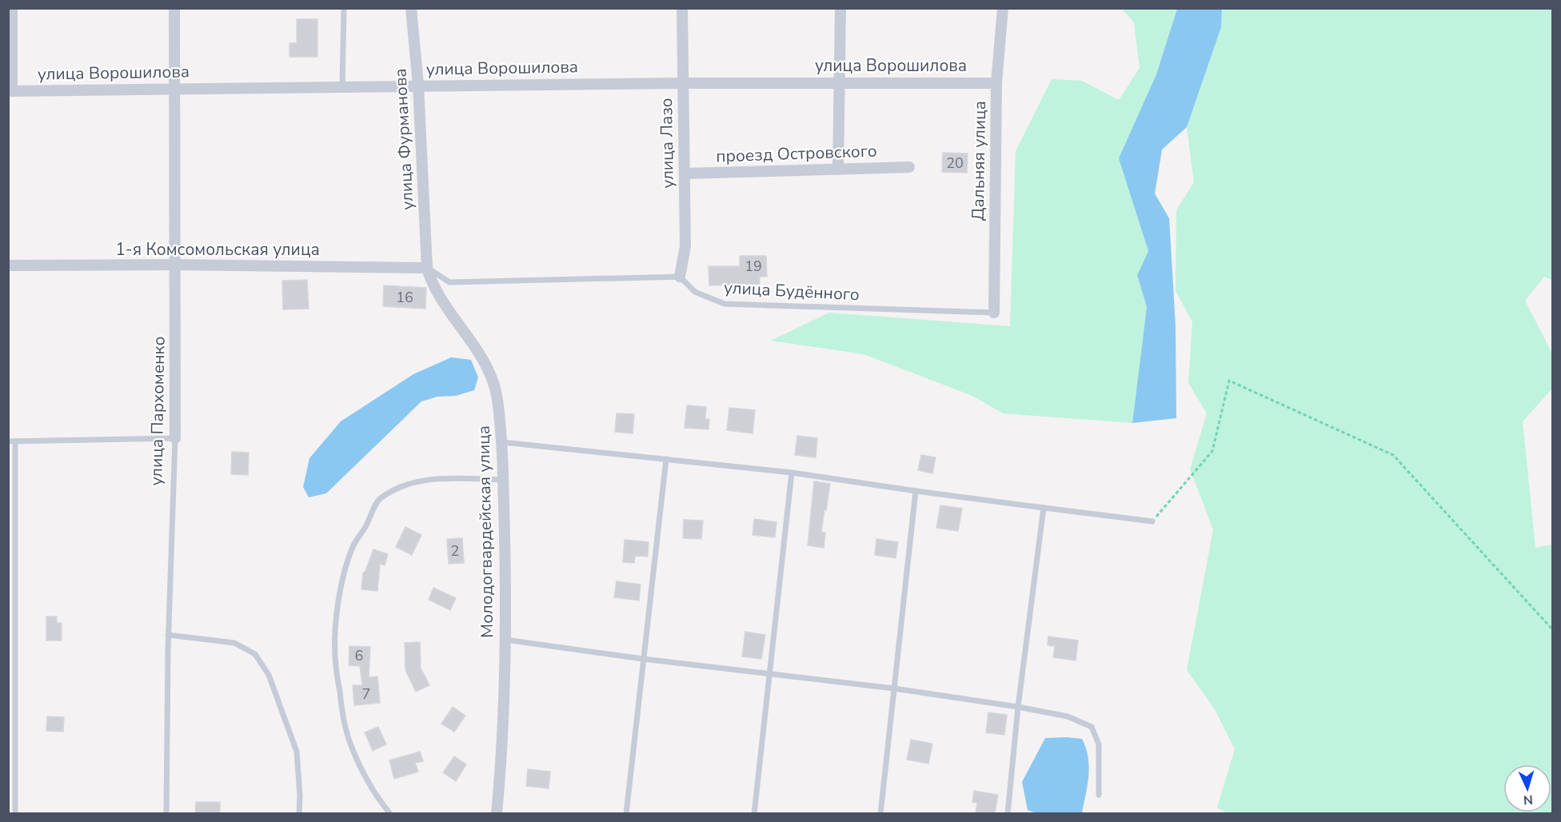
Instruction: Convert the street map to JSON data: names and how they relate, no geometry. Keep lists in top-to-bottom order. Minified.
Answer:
{"streets":{"street":["улица Ворошилова","улица Фурманова","улица Лазо","проезд Островского","Дальняя улица","1-я Комсомольская улица","улица Пархоменко","Молодогвардейская улица"],"lane":["улица Будённого"]},"crossings":[["улица Ворошилова","улица Фурманова"],["улица Ворошилова","улица Лазо"],["улица Ворошилова","Дальняя улица"],["улица Ворошилова","улица Пархоменко"],["улица Фурманова","1-я Комсомольская улица"],["улица Фурманова","Молодогвардейская улица"],["улица Лазо","проезд Островского"],["улица Лазо","улица Будённого"],["Дальняя улица","улица Будённого"],["1-я Комсомольская улица","улица Пархоменко"],["1-я Комсомольская улица","Молодогвардейская улица"]],"house_numbers":["20","19","16","2","6","7"],"north":"bottom"}
